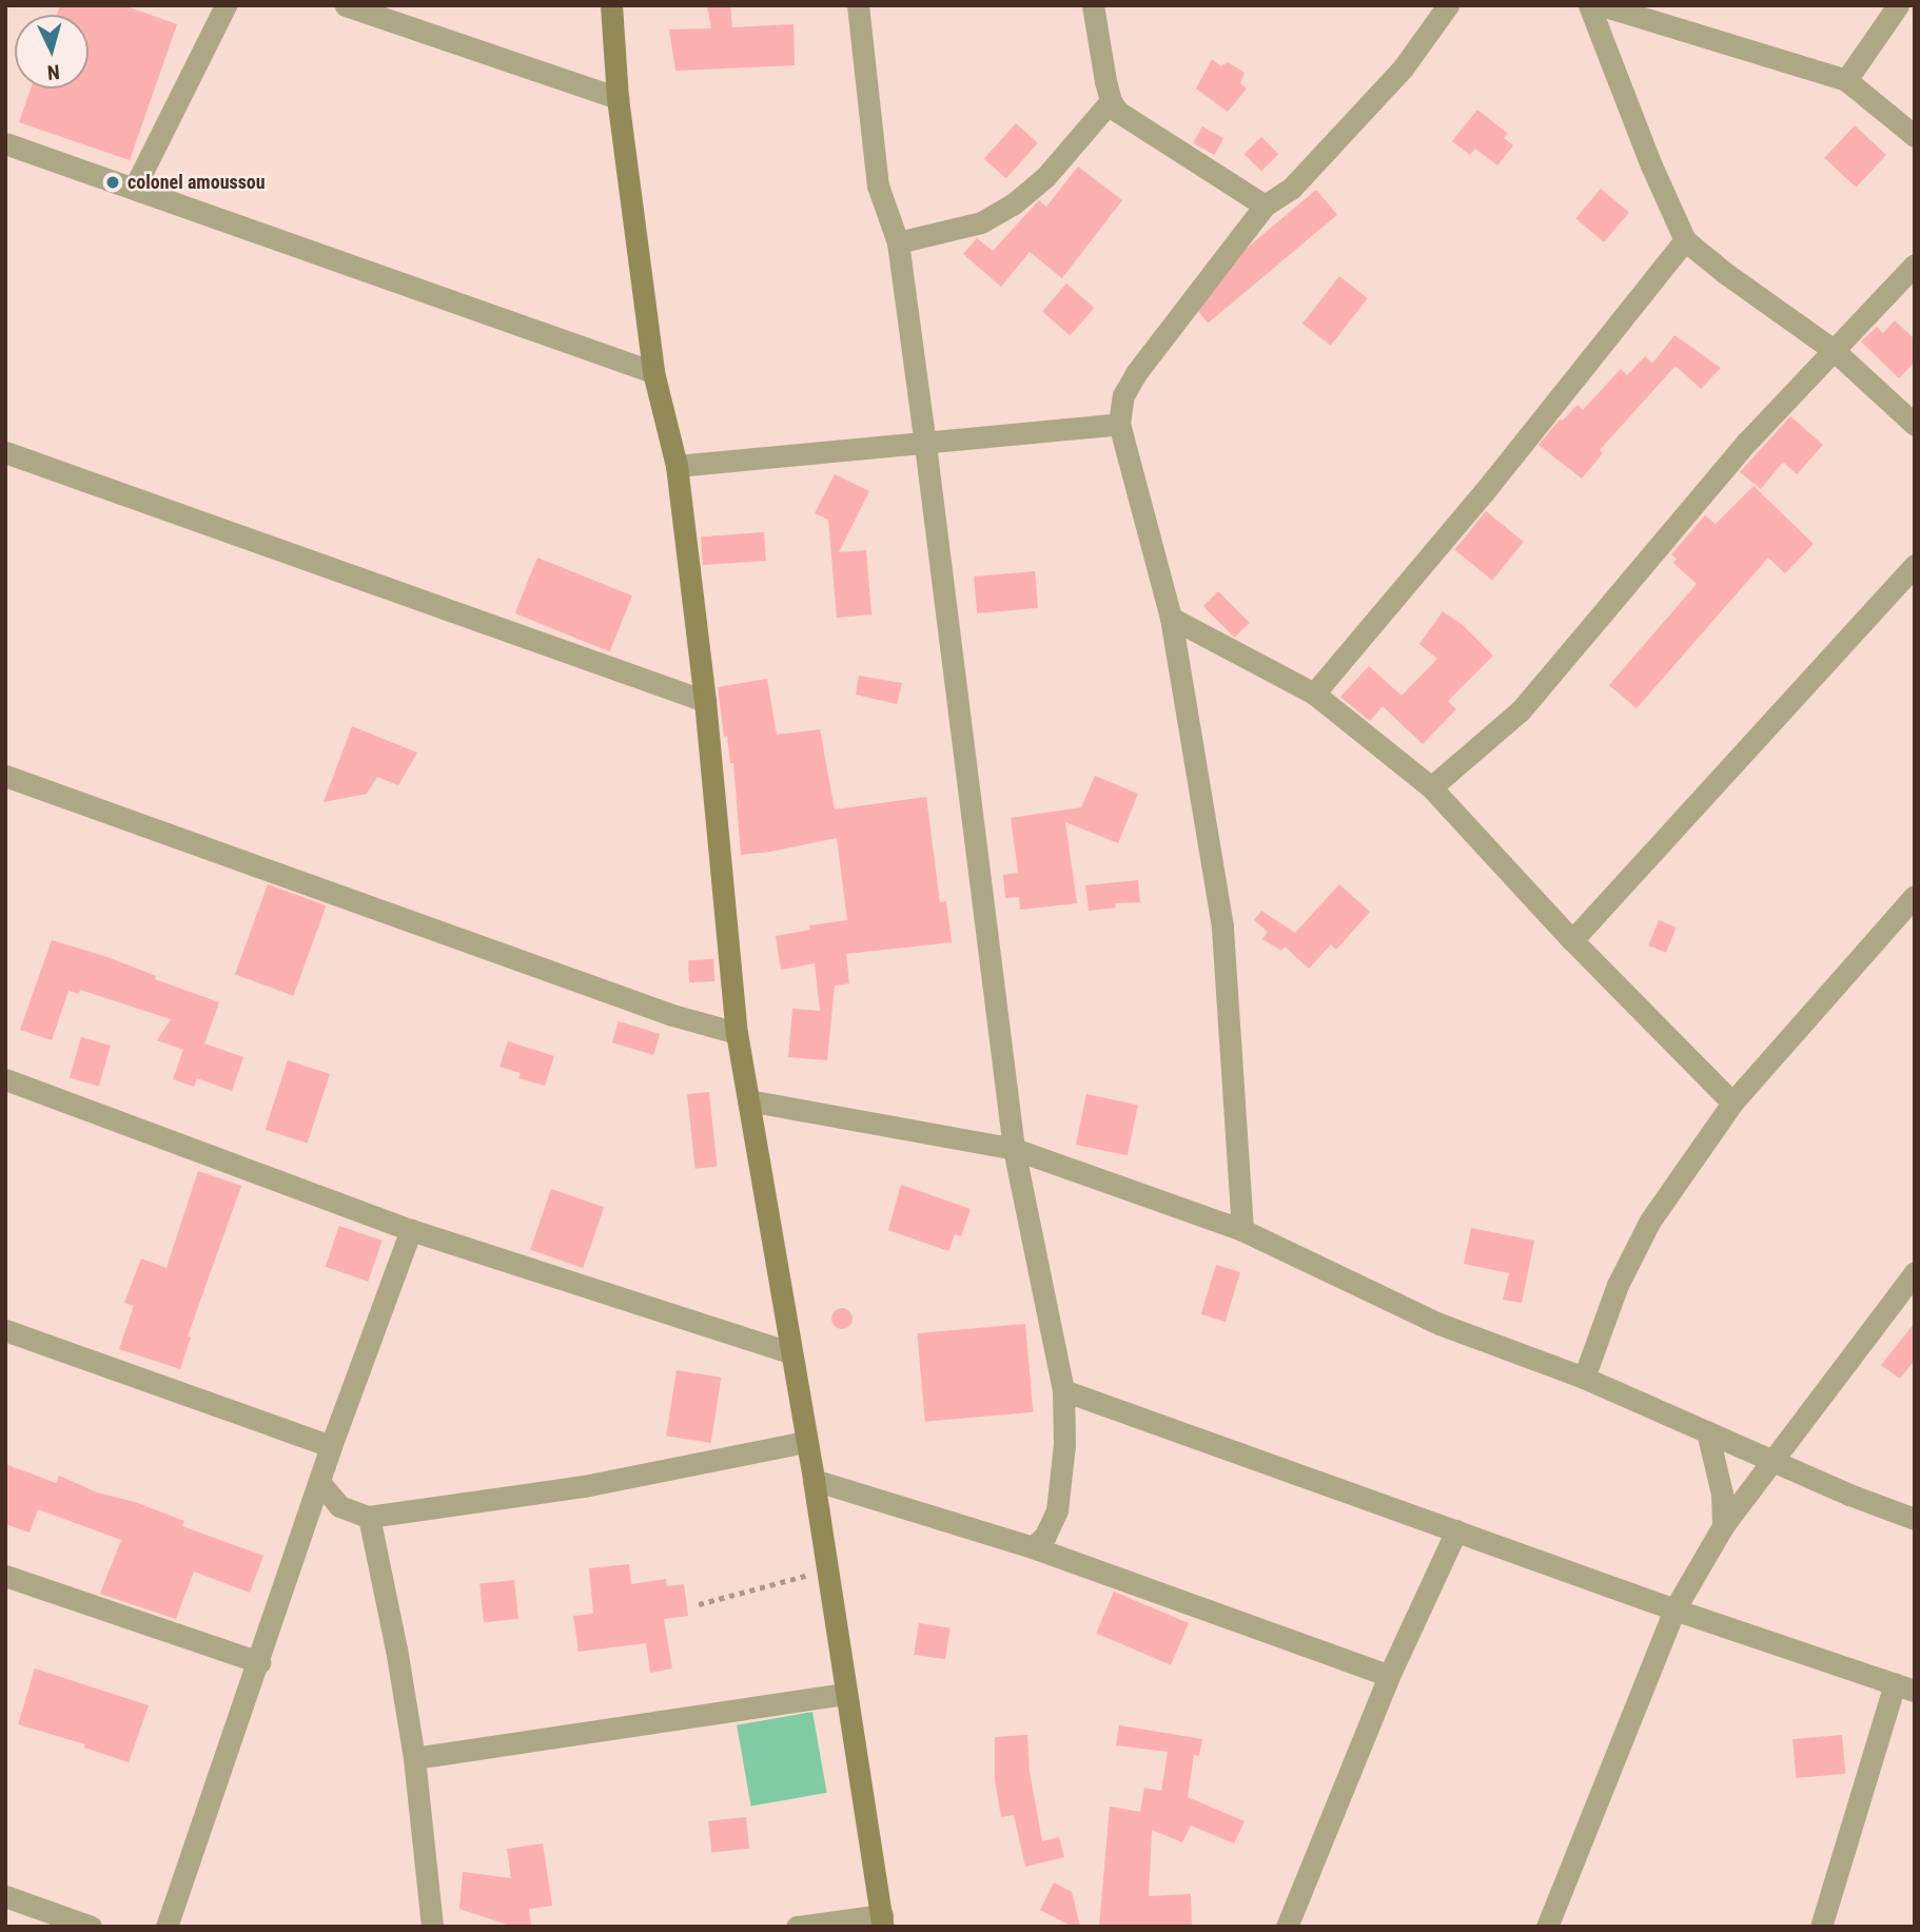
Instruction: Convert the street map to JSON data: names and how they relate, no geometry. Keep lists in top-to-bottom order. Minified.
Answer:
{"places":["colonel amoussou"],"north":"bottom"}
